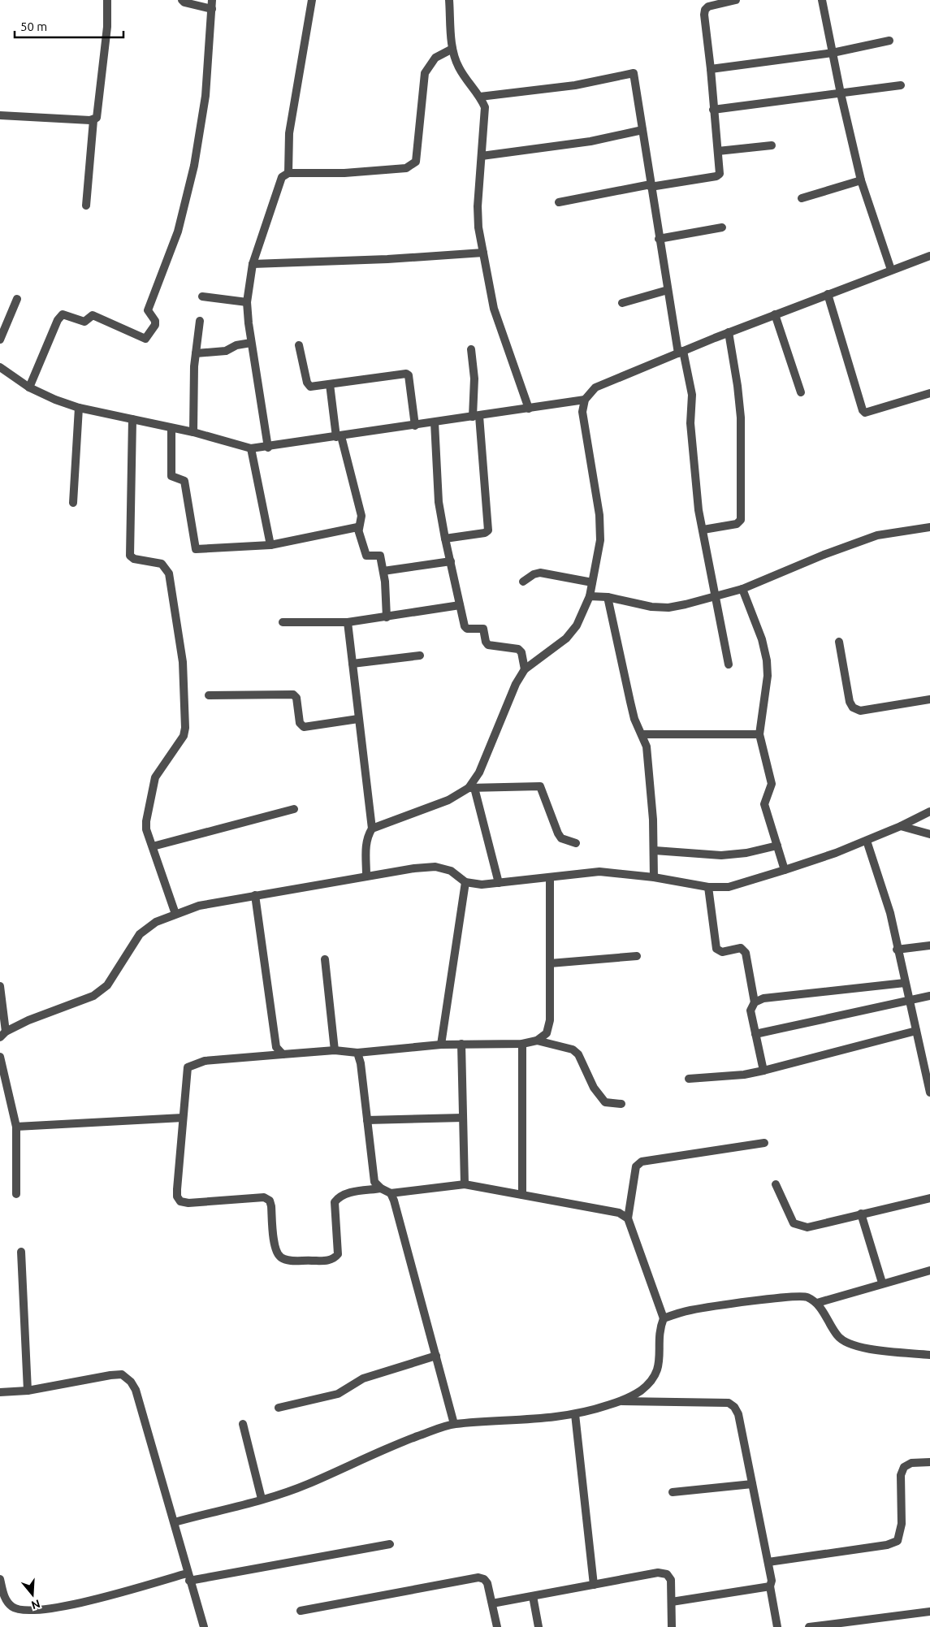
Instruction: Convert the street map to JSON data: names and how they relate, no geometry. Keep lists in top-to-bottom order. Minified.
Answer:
{"scale_bar":"50 m","north":"bottom"}
